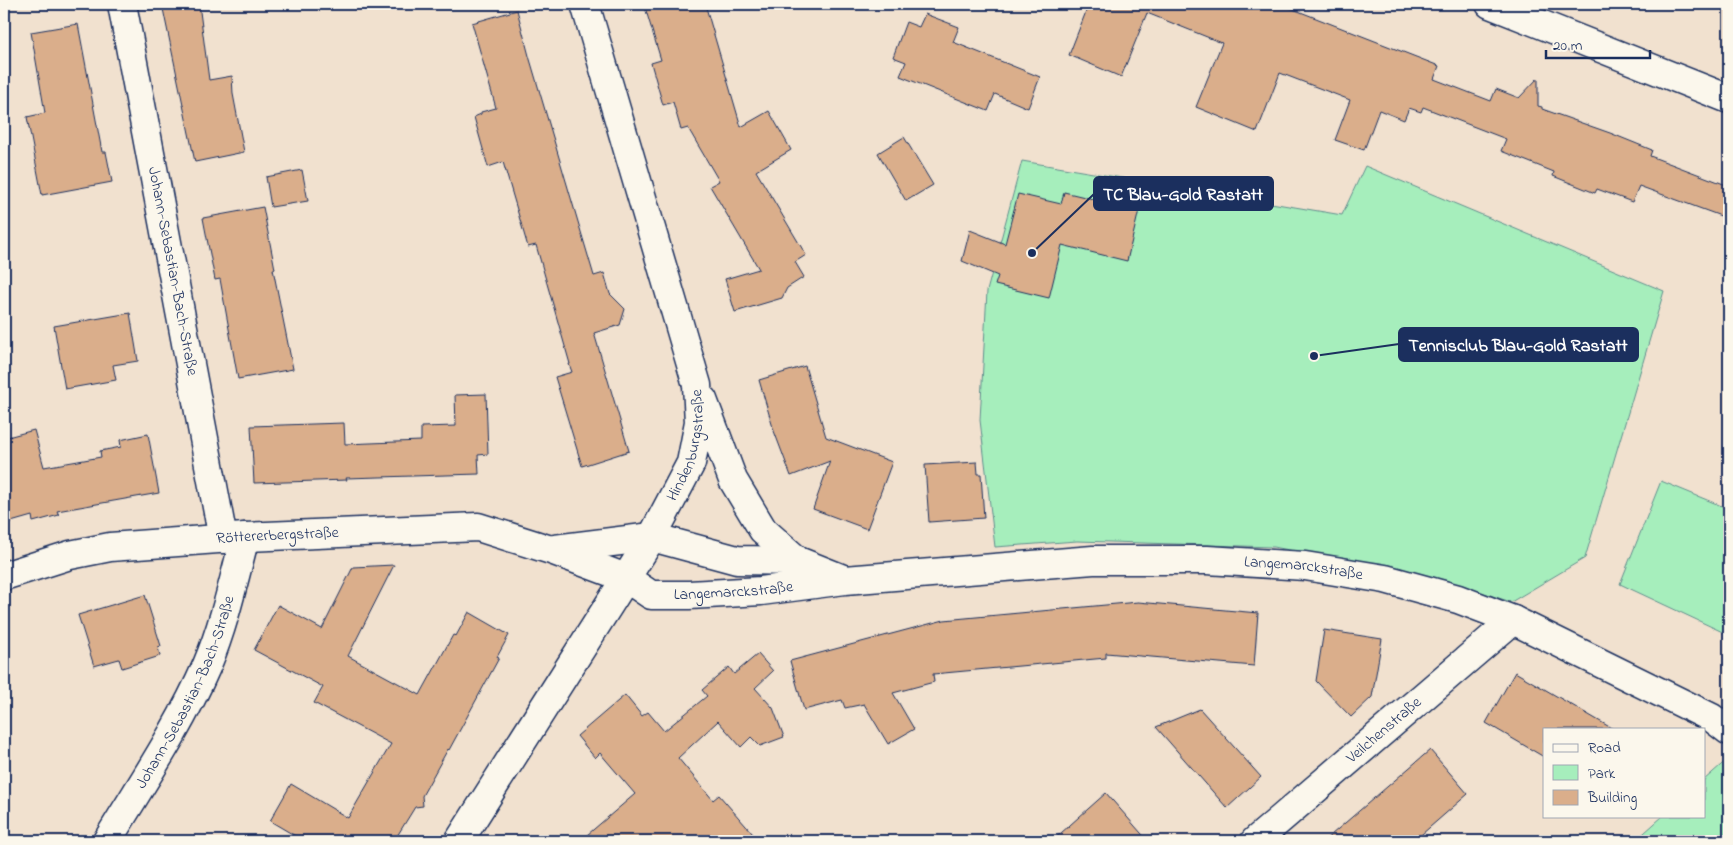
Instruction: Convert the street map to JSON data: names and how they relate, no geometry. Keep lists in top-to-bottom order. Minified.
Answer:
{"streets":{"street":["Johann-Sebastian-Bach-Straße","Hindenburgstraße","Röttererbergstraße","Langemarckstraße","Veilchenstraße"]},"crossings":[["Johann-Sebastian-Bach-Straße","Röttererbergstraße"],["Hindenburgstraße","Röttererbergstraße"],["Hindenburgstraße","Langemarckstraße"],["Röttererbergstraße","Langemarckstraße"],["Langemarckstraße","Veilchenstraße"]],"places":["TC Blau-Gold Rastatt","Tennisclub Blau-Gold Rastatt"],"legend":["Road","Park","Building"],"scale_bar":"20 m"}
